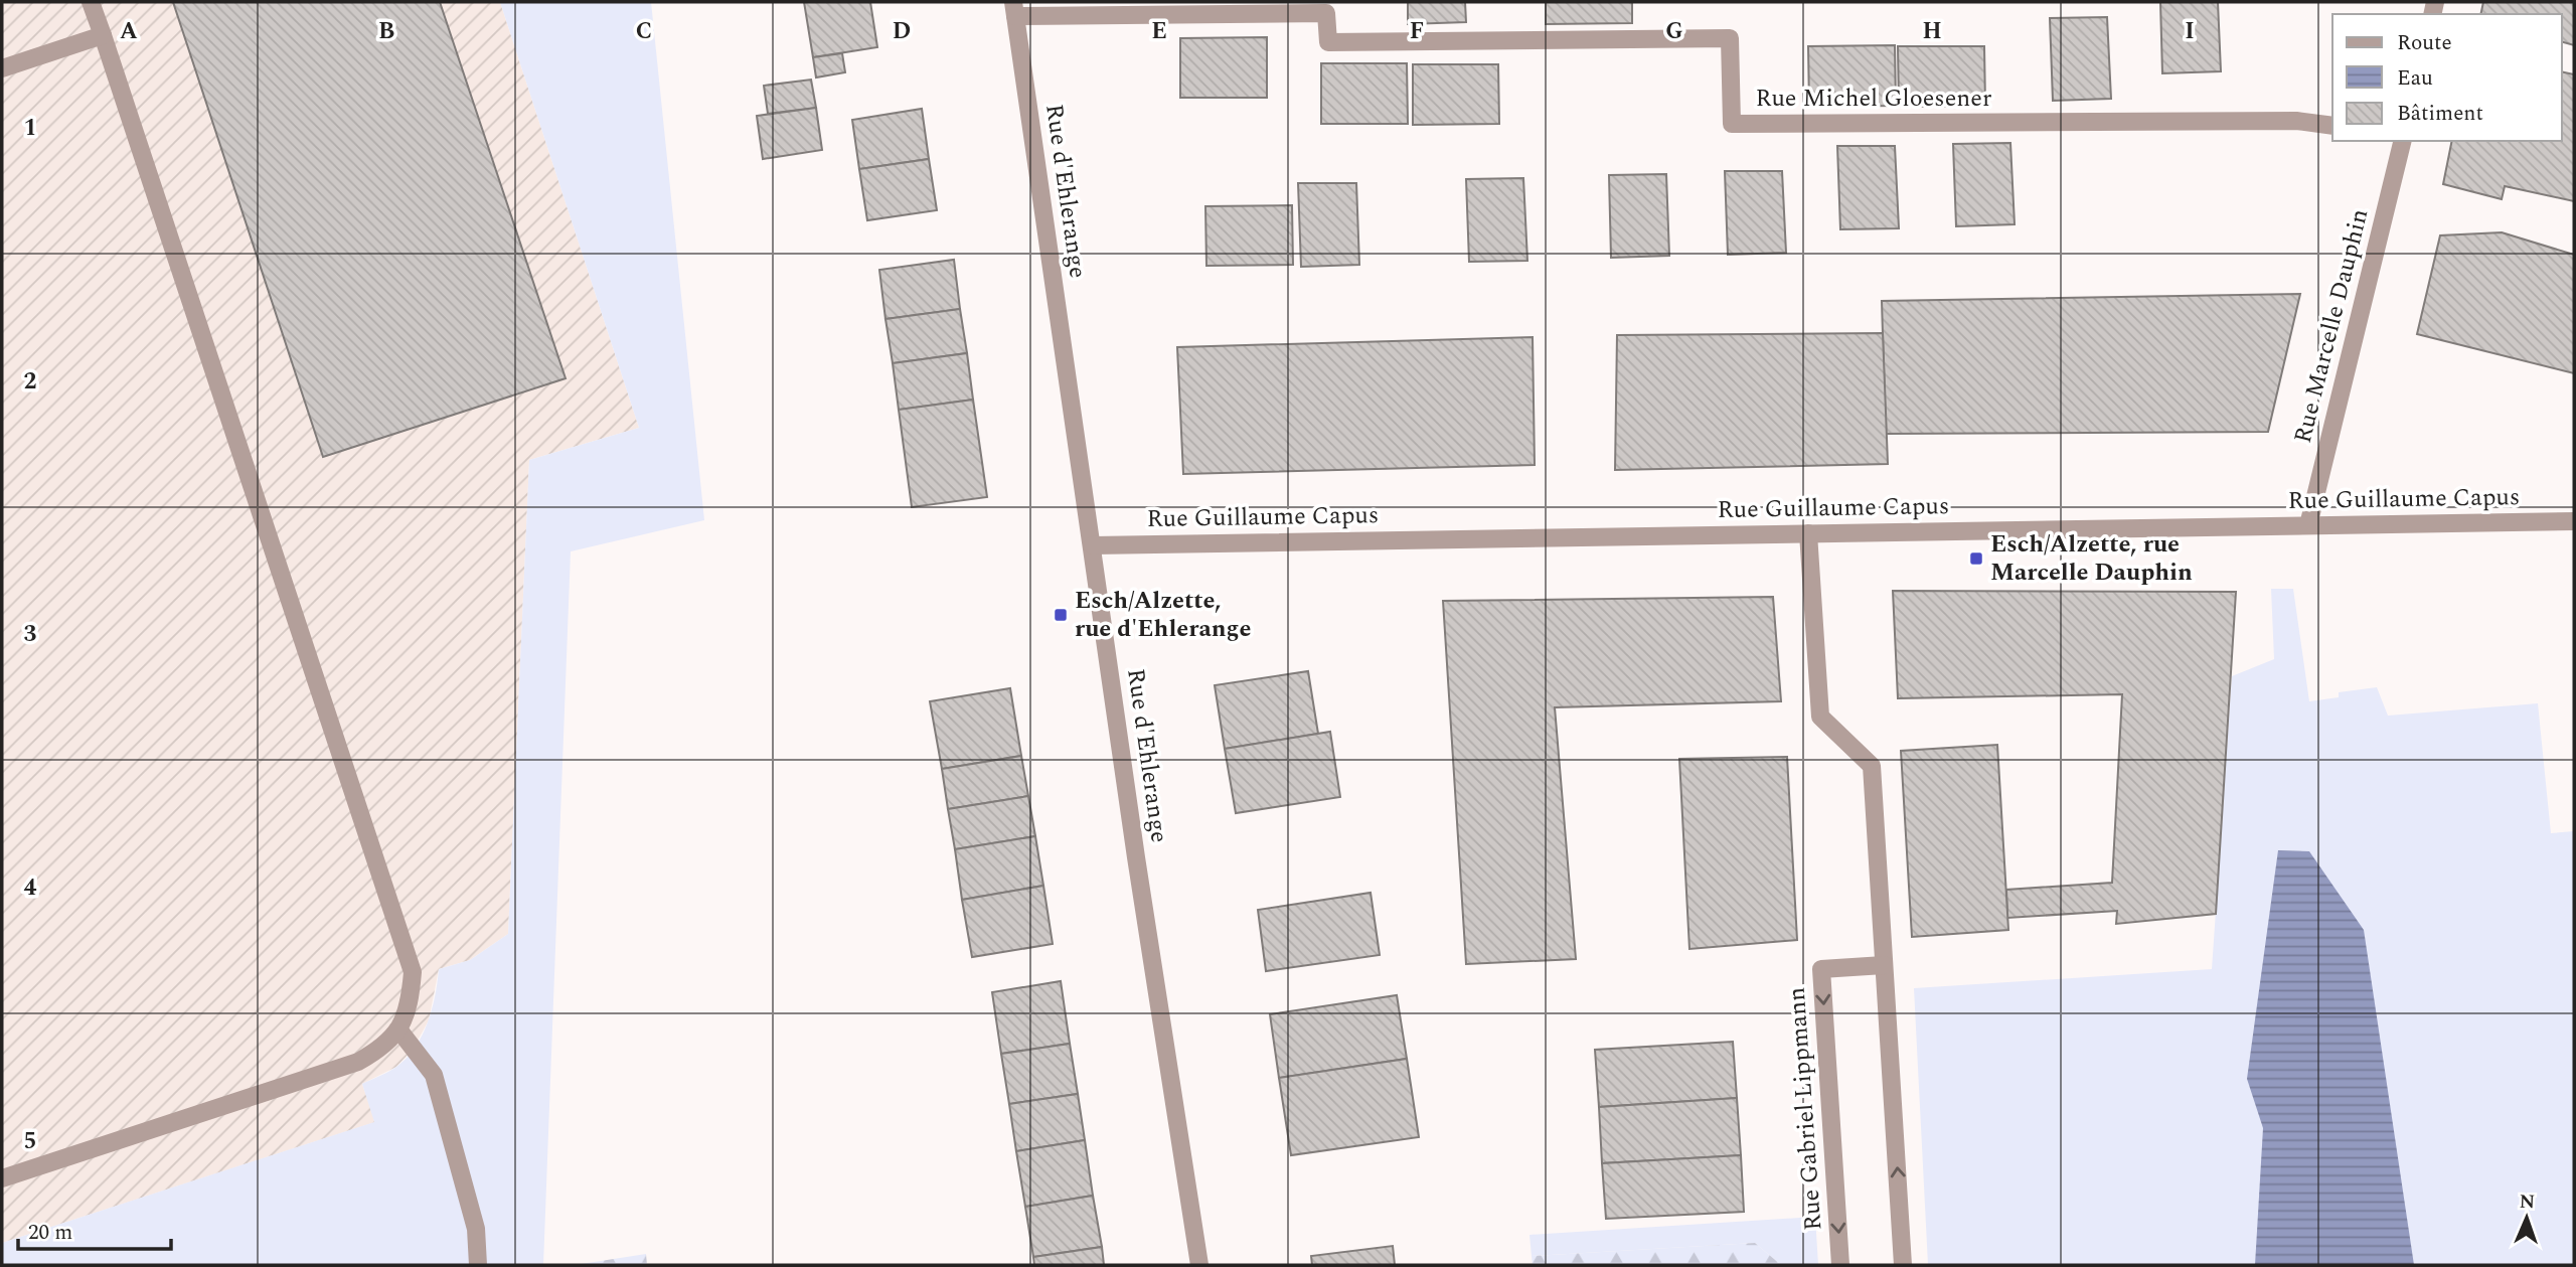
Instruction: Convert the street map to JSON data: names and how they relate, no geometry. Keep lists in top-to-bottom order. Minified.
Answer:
{"streets":{"street":["Rue Michel Gloesener","Rue d'Ehlerange","Rue Marcelle Dauphin","Rue Guillaume Capus","Rue Gabriel Lippmann"]},"crossings":[["Rue Michel Gloesener","Rue d'Ehlerange"],["Rue d'Ehlerange","Rue Guillaume Capus"],["Rue Marcelle Dauphin","Rue Guillaume Capus"]],"places":{"transit":["Esch/Alzette, rue Marcelle Dauphin","Esch/Alzette, rue d'Ehlerange"]},"legend":["Route","Eau","Bâtiment"],"scale_bar":"20 m","north":"top","grid":{"columns":["A","B","C","D","E","F","G","H","I"],"rows":["1","2","3","4","5"]}}
